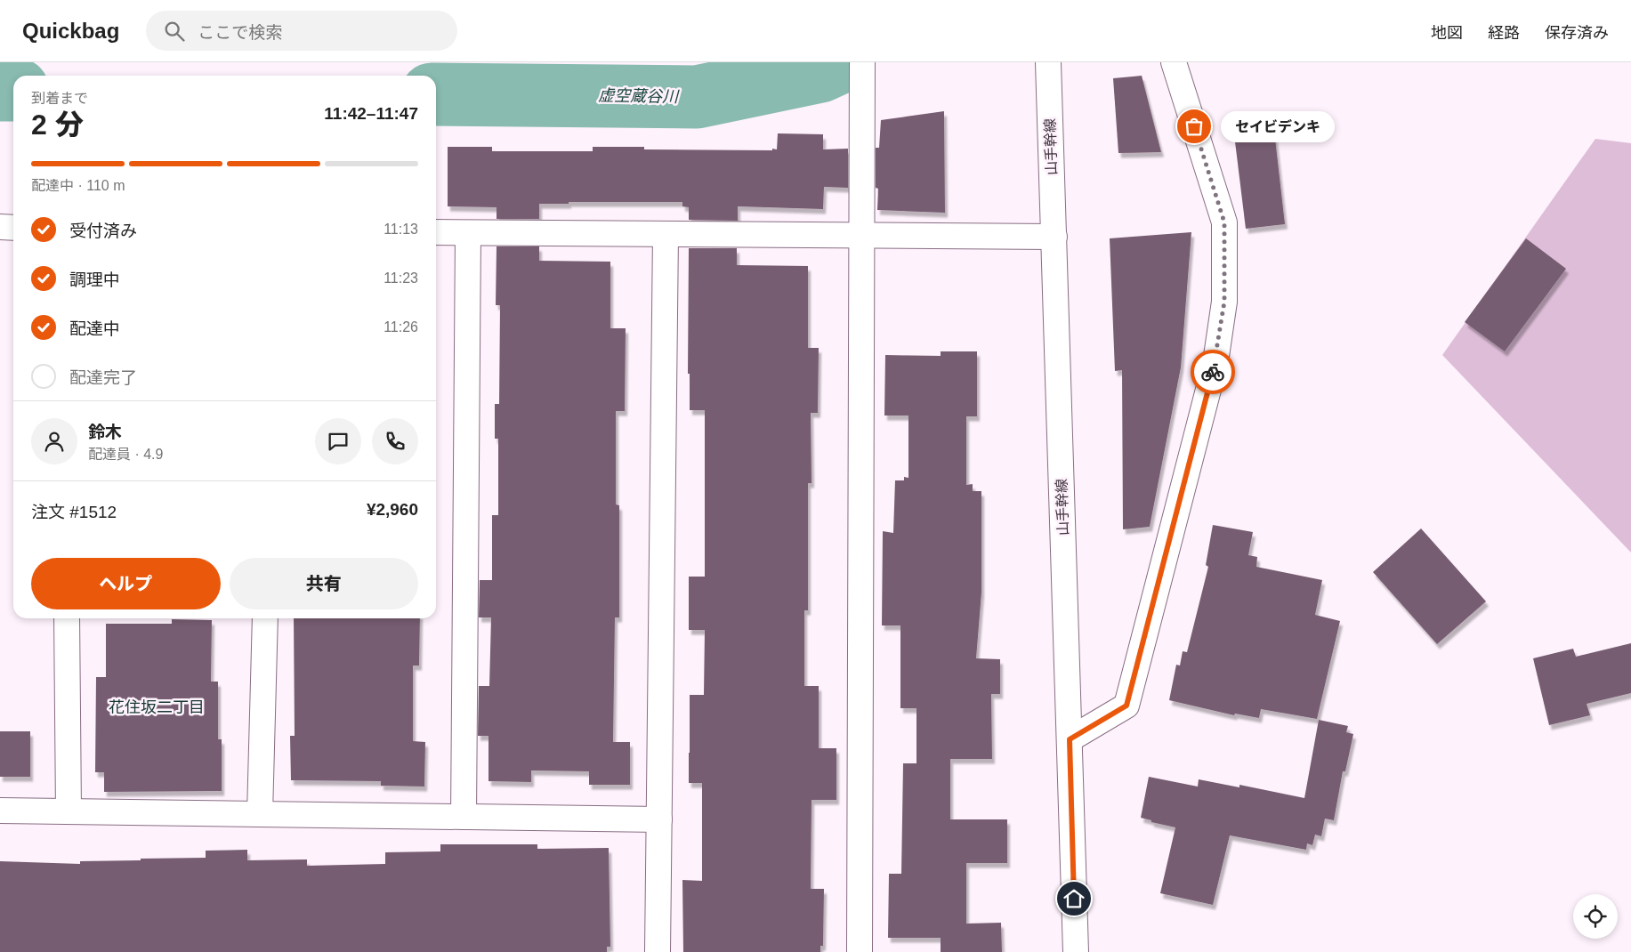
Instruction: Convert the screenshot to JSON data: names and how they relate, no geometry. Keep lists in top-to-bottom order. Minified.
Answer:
{"streets":{"street":["山手幹線"]},"districts":["花住坂二丁目"],"water":["虚空蔵谷川"],"places":["セイビデンキ"],"page":{"header":"Quickbag","search":"ここで検索","nav":["地図","経路","保存済み"],"heading":["2 分","到着まで","11:42–11:47"],"panel":["鈴木","配達員 · 4.9","注文 #1512","¥2,960"],"bubble":"セイビデンキ","bar":"配達中 · 110 m","list":[["受付済み","11:13"],["調理中","11:23"],["配達中","11:26"],"配達完了"],"buttons":["ヘルプ","共有"]}}
